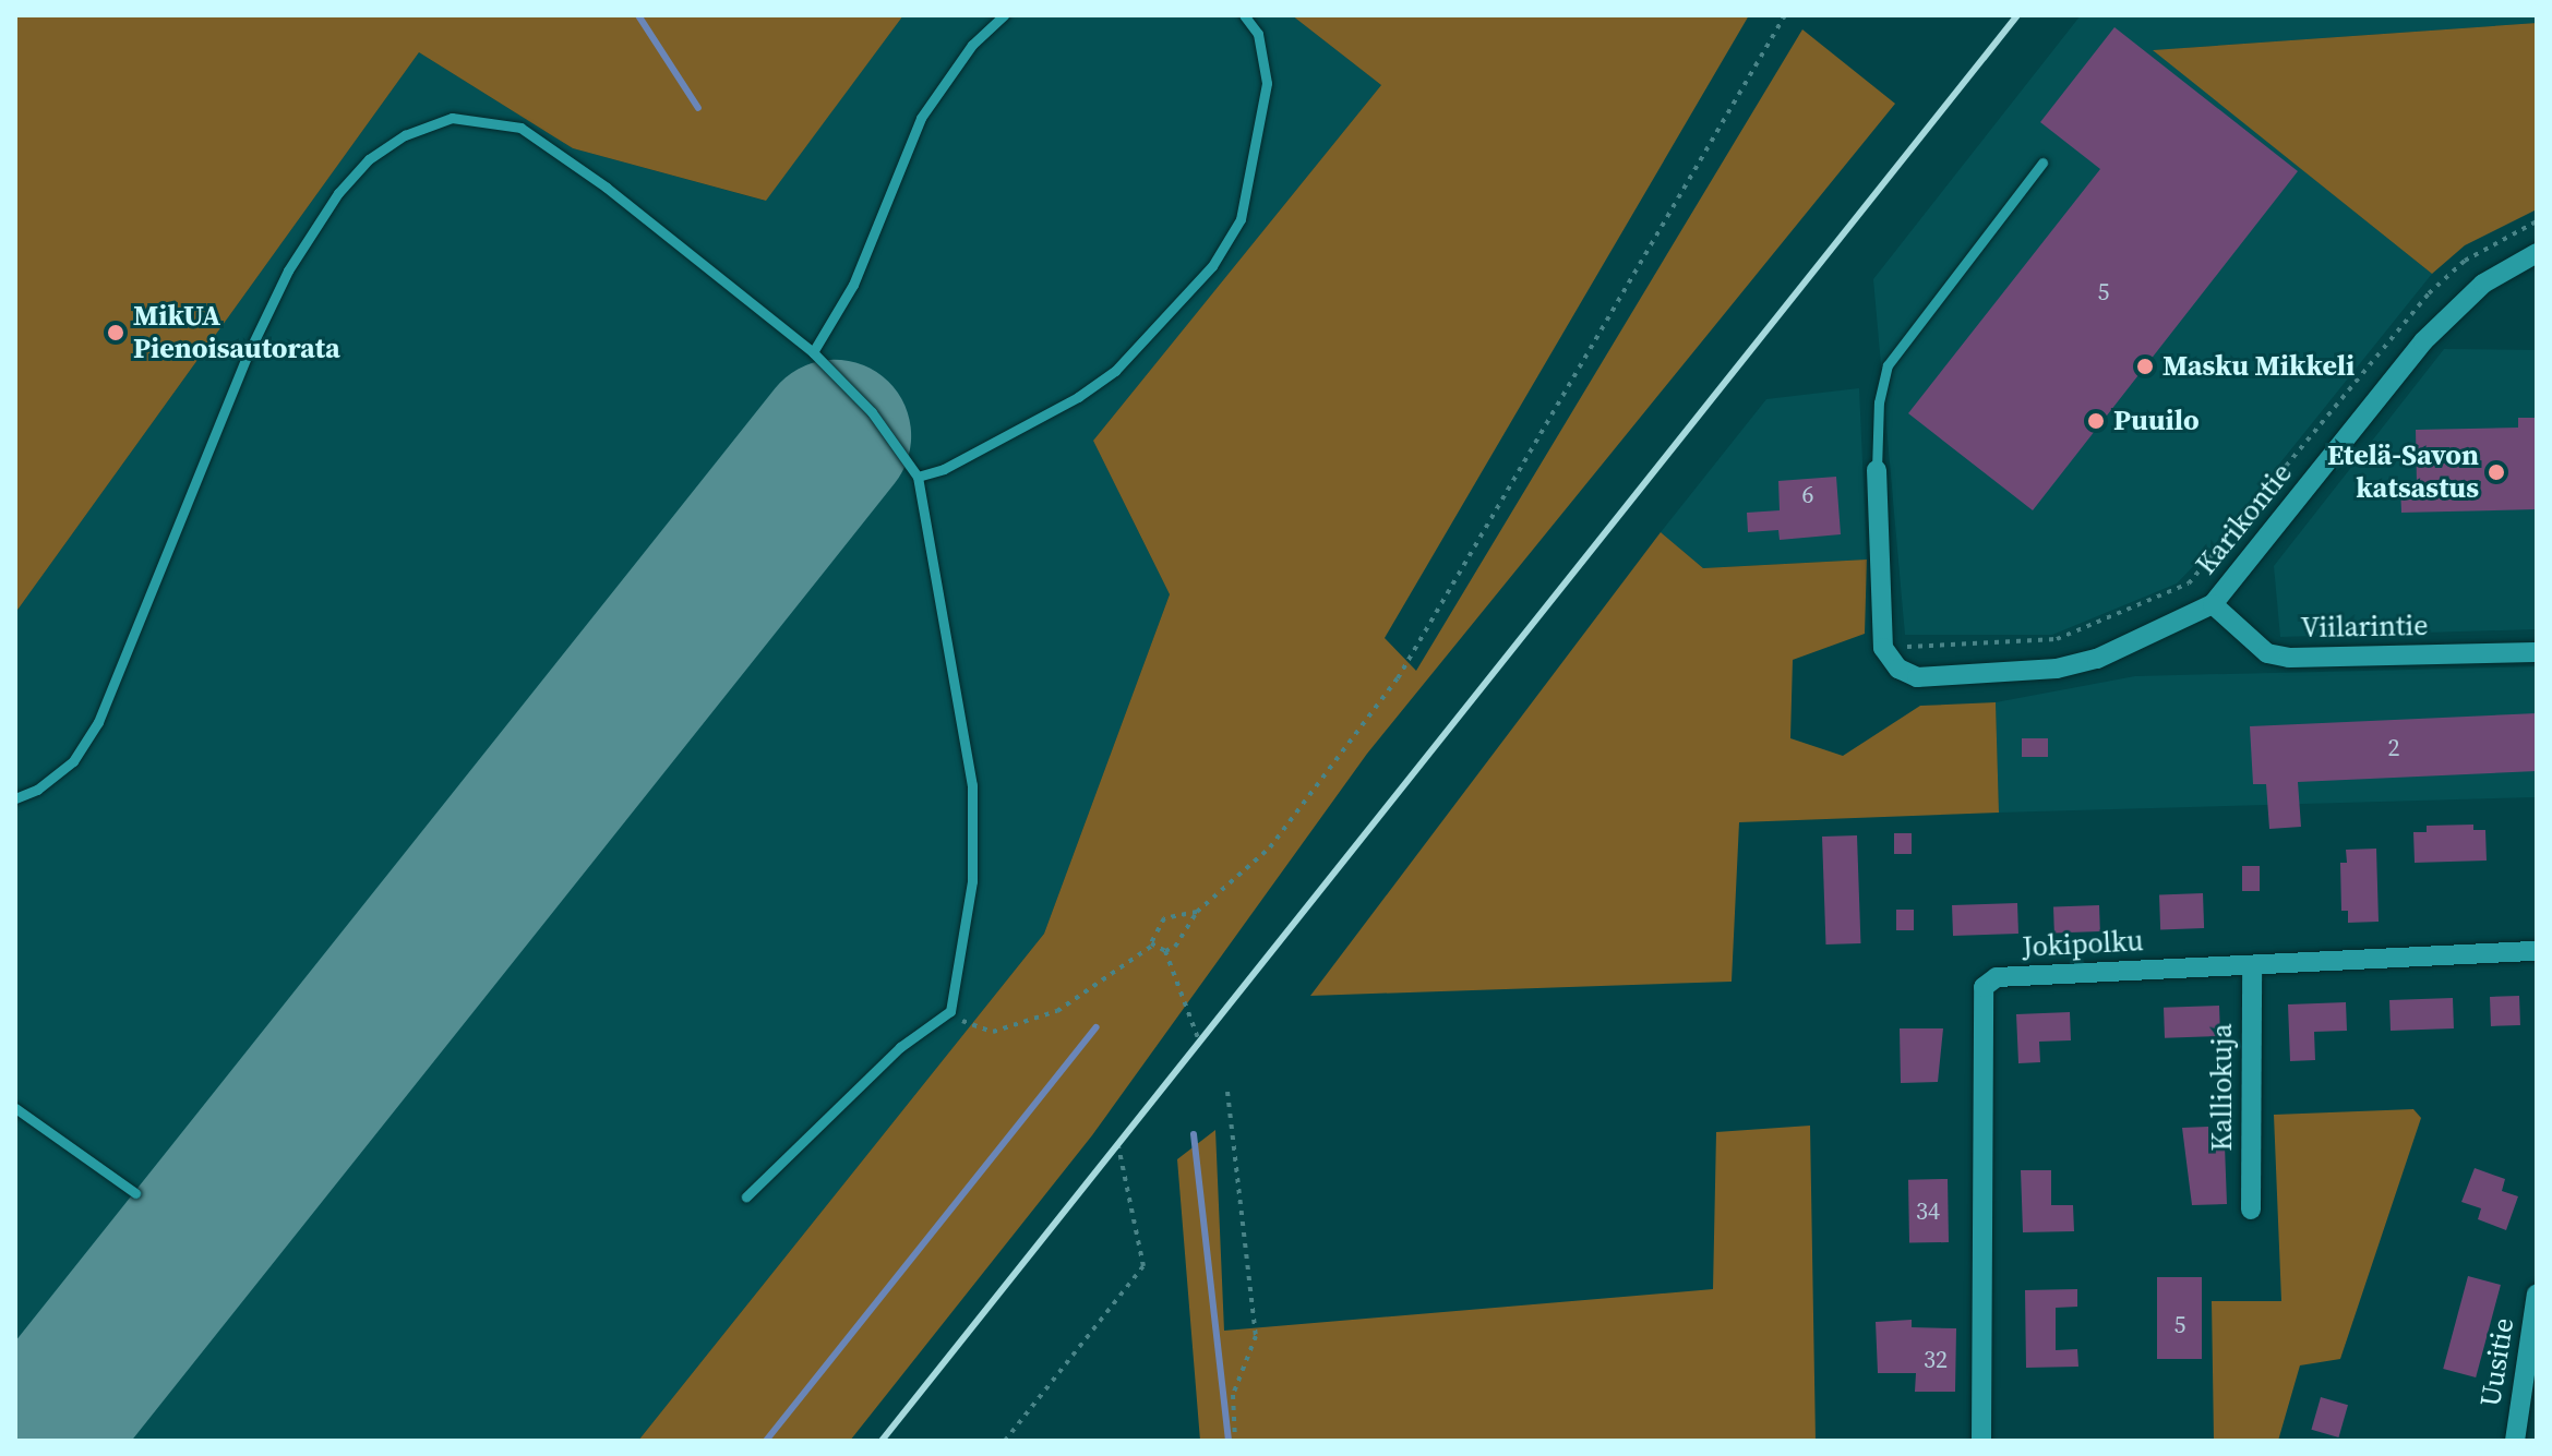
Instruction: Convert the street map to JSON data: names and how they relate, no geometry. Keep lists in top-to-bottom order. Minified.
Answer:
{"streets":{"street":["Karikontie","Viilarintie","Jokipolku","Kalliokuja","Uusitie"]},"crossings":[["Karikontie","Viilarintie"],["Jokipolku","Kalliokuja"]],"places":["MikUA Pienoisautorata","Masku Mikkeli","Puuilo","Etelä-Savon katsastus"],"house_numbers":["5","6","2","34","5","32"]}
